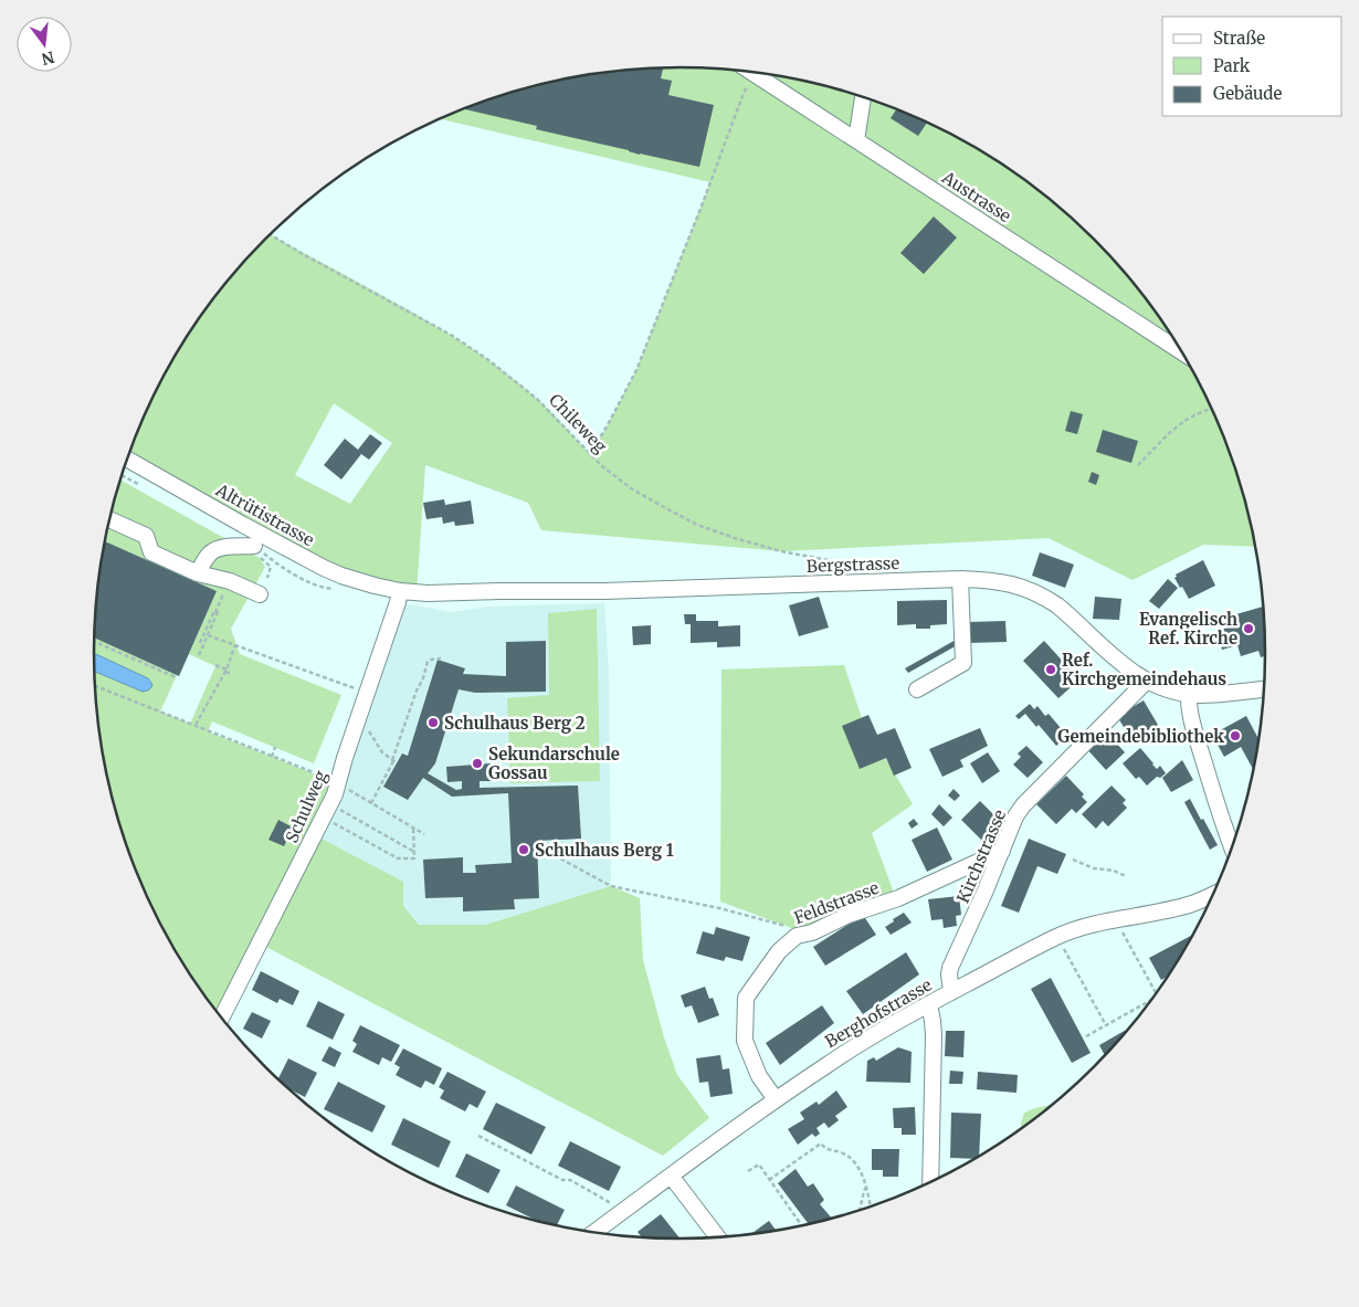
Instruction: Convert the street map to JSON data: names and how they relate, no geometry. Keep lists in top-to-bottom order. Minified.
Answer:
{"streets":{"street":["Austrasse","Altrütistrasse","Bergstrasse","Schulweg","Kirchstrasse","Feldstrasse","Berghofstrasse"],"path":["Chileweg"]},"crossings":[["Altrütistrasse","Bergstrasse"],["Altrütistrasse","Schulweg"],["Bergstrasse","Schulweg"],["Bergstrasse","Kirchstrasse"],["Kirchstrasse","Feldstrasse"],["Kirchstrasse","Berghofstrasse"],["Feldstrasse","Berghofstrasse"]],"places":["Evangelisch Ref. Kirche","Ref. Kirchgemeindehaus","Schulhaus Berg 2","Gemeindebibliothek","Sekundarschule Gossau","Schulhaus Berg 1"],"legend":["Straße","Park","Gebäude"],"north":"bottom"}
